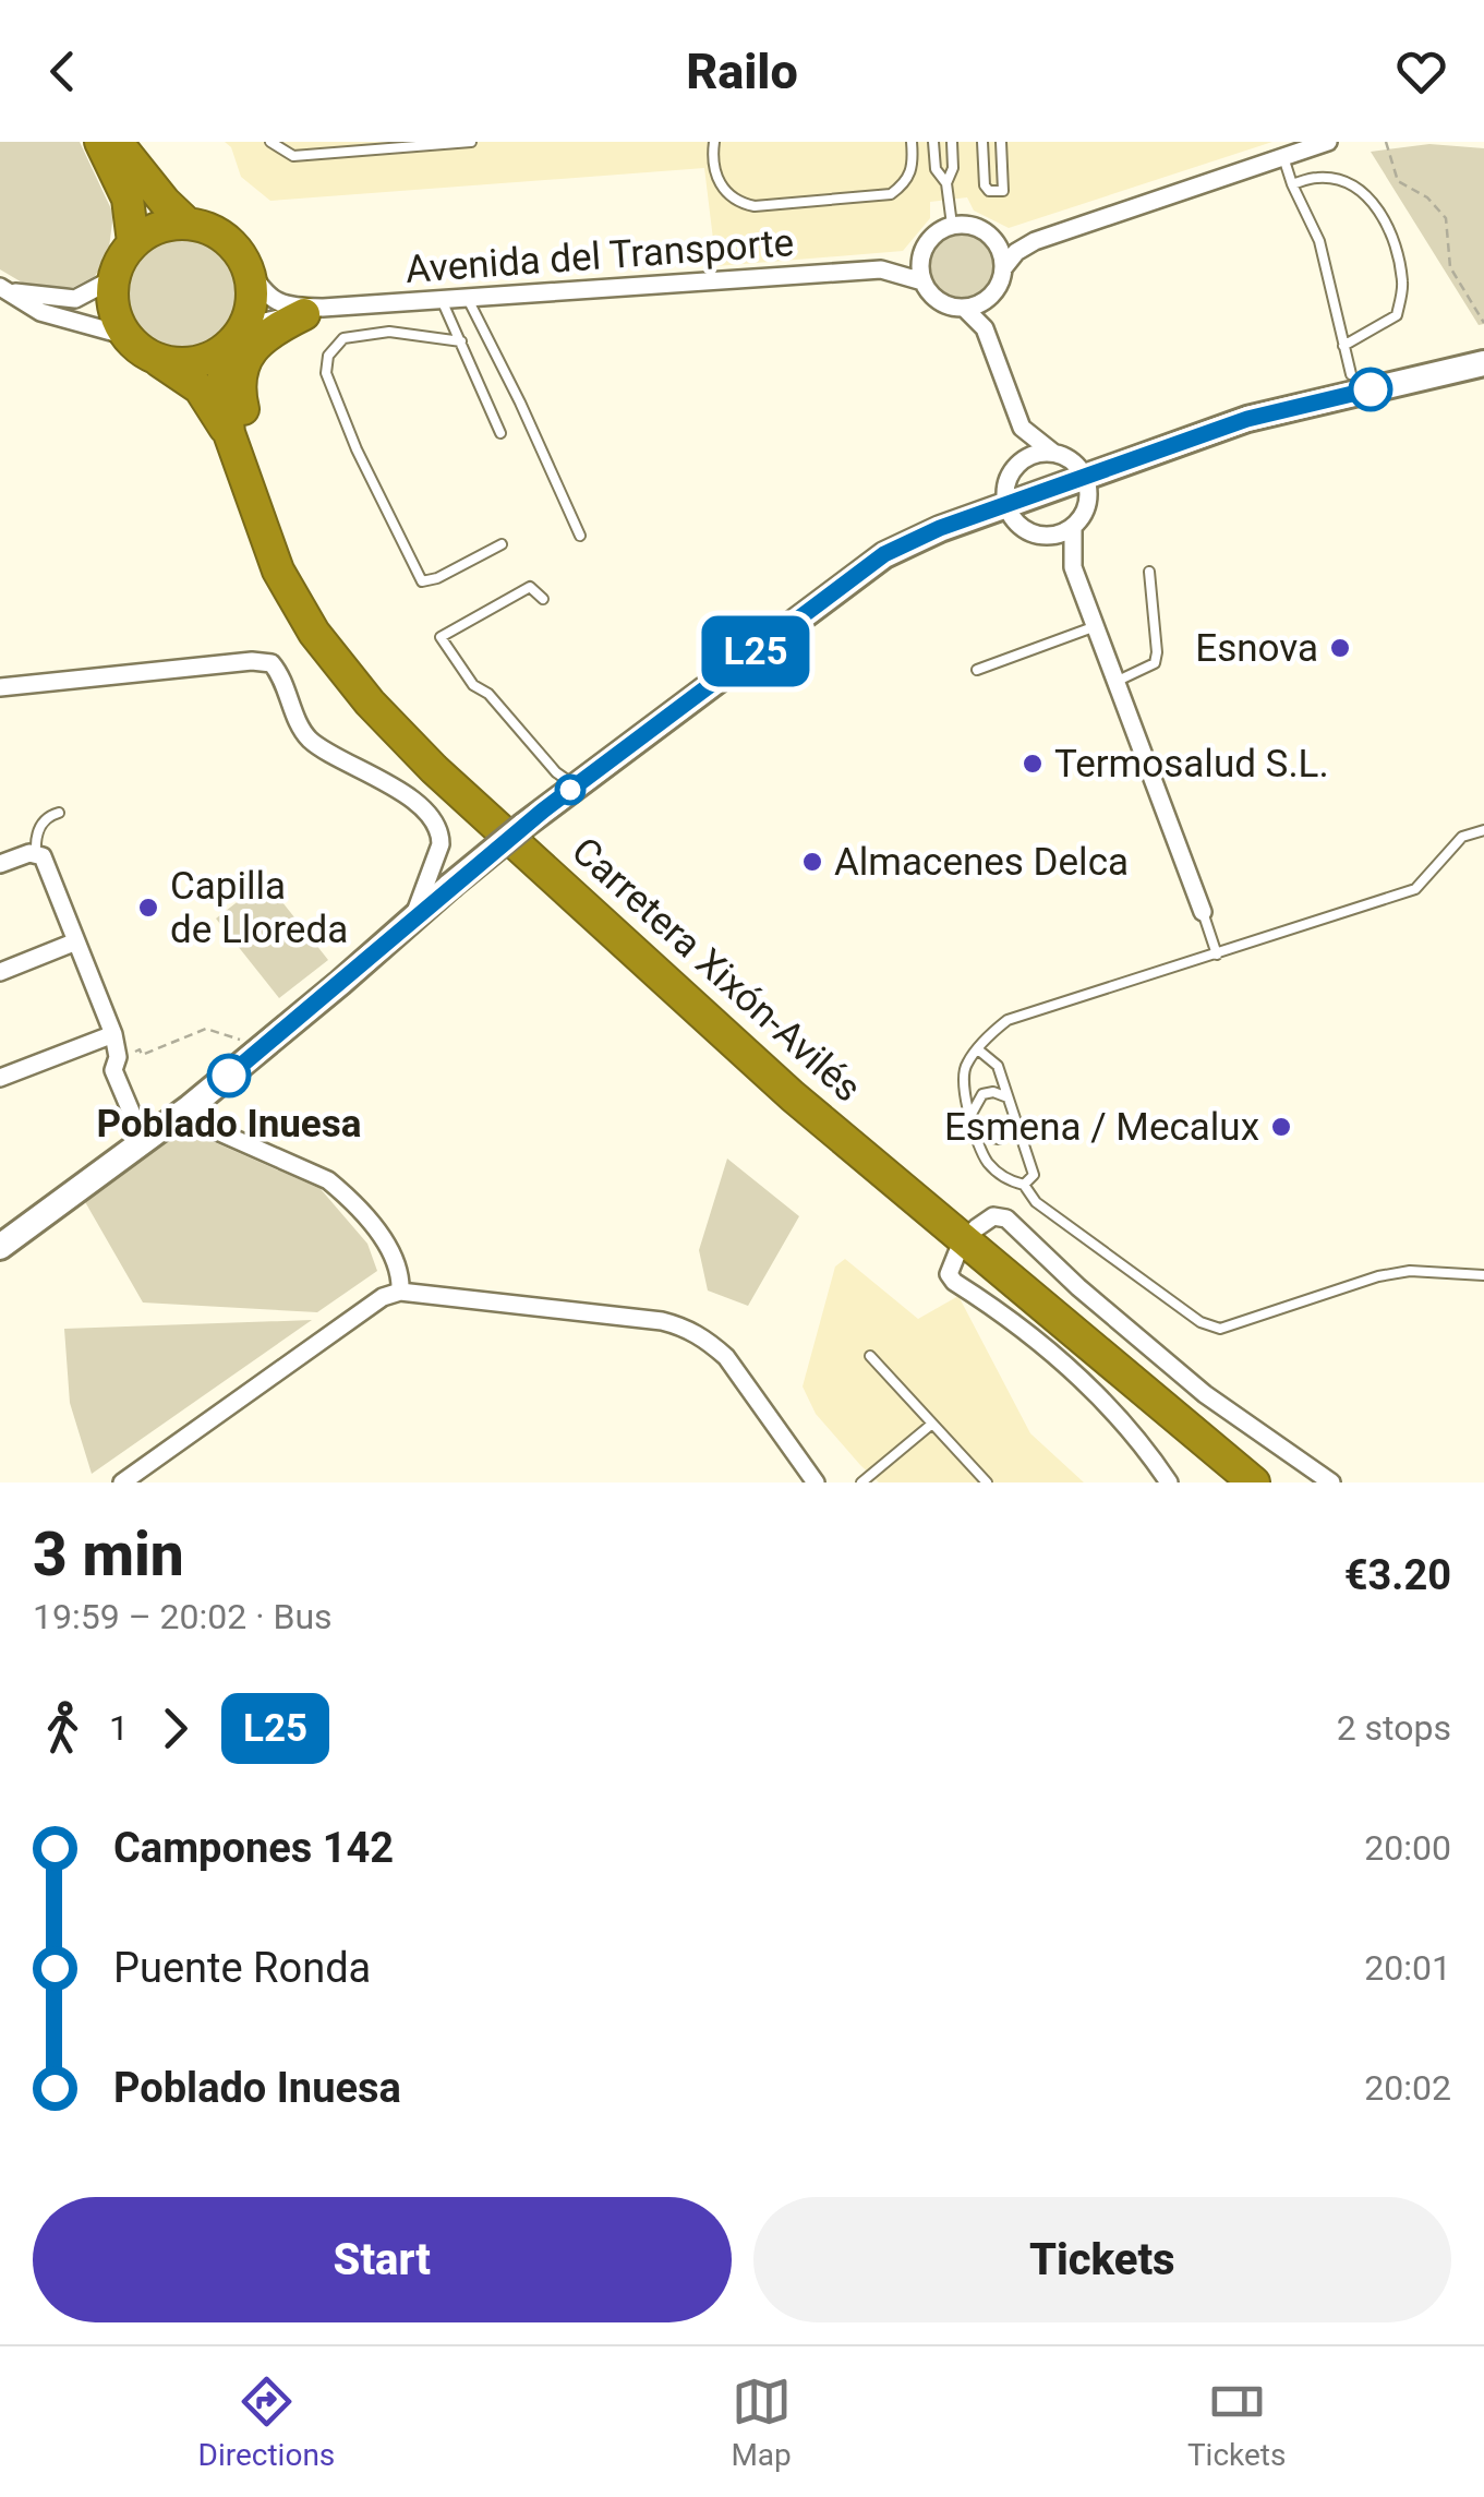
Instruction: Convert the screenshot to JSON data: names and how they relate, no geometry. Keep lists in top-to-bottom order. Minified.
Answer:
{"streets":{"highway":["Carretera Xixón-Avilés"],"street":["Avenida del Transporte"]},"places":["Esnova","Termosalud S.L.","Almacenes Delca","Capilla de Lloreda","Poblado Inuesa","Esmena / Mecalux"],"lines":["bus line L25"],"page":{"header":"Railo","on_map":"L25","heading":["3 min","19:59 – 20:02 · Bus","€3.20"],"legs":["1","L25","2 stops"],"list":[{"name":"Campones 142","value":"20:00"},{"name":"Puente Ronda","value":"20:01"},{"name":"Poblado Inuesa","value":"20:02"}],"buttons":["Start","Tickets"],"tabs":["Directions","Map","Tickets"]}}
